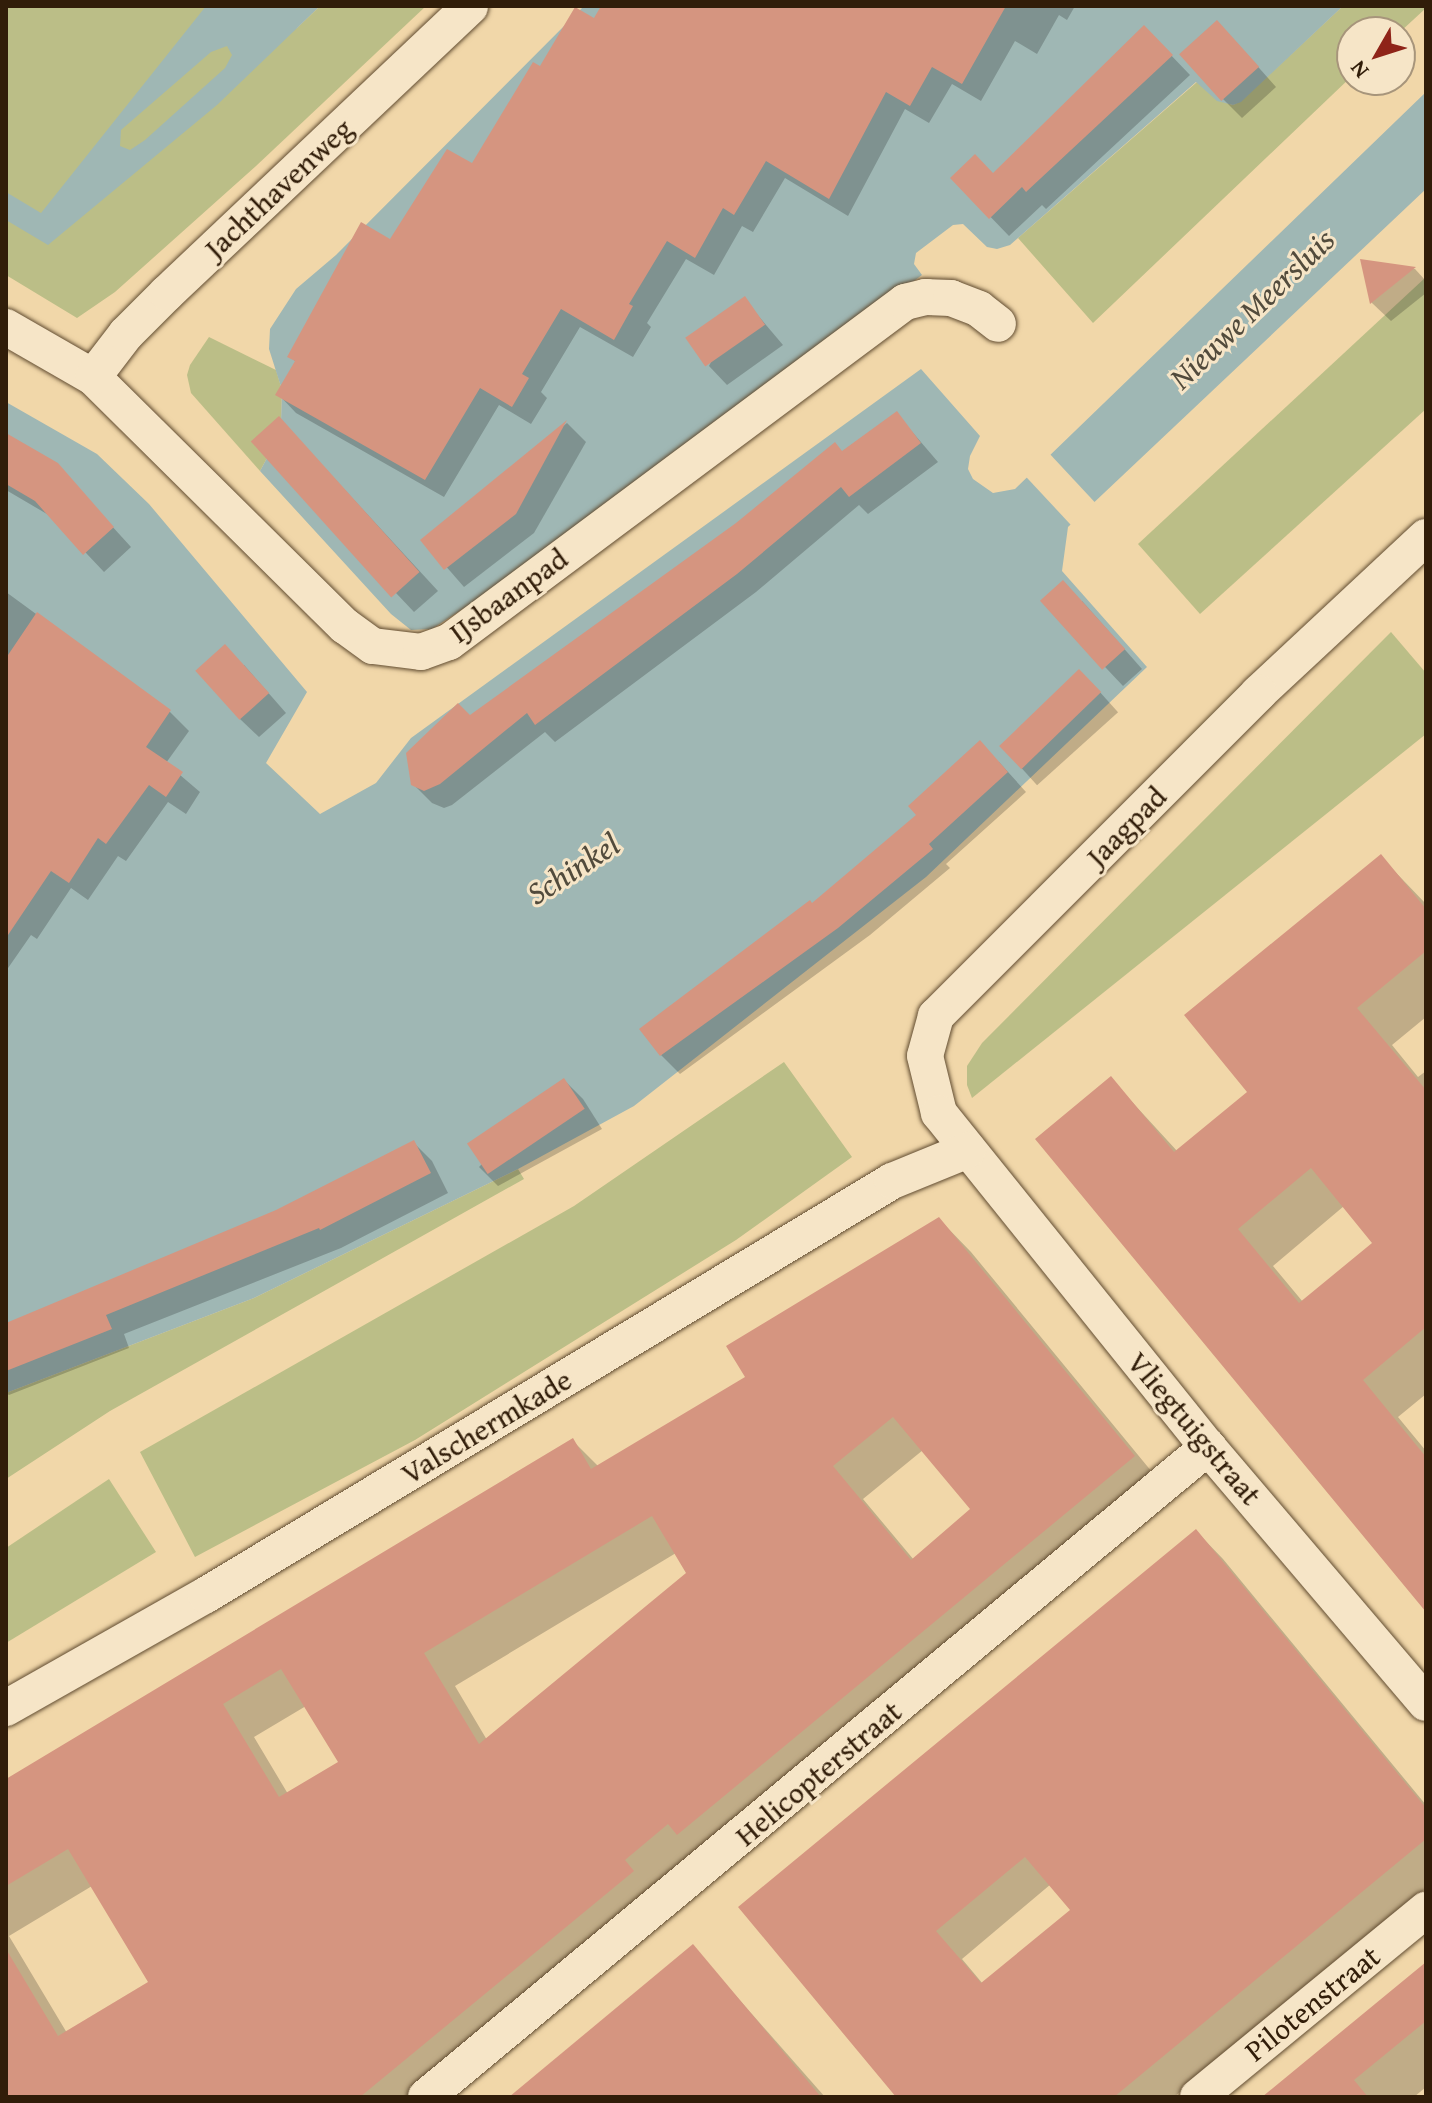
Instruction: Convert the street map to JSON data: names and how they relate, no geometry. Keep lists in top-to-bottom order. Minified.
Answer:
{"streets":{"street":["Jachthavenweg","IJsbaanpad","Jaagpad","Valschermkade","Vliegtuigstraat","Helicopterstraat","Pilotenstraat"]},"crossings":[["Jachthavenweg","IJsbaanpad"],["Jaagpad","Valschermkade"],["Jaagpad","Vliegtuigstraat"],["Valschermkade","Vliegtuigstraat"],["Vliegtuigstraat","Helicopterstraat"]],"water":["Nieuwe Meersluis","Schinkel"],"north":"bottom left"}
